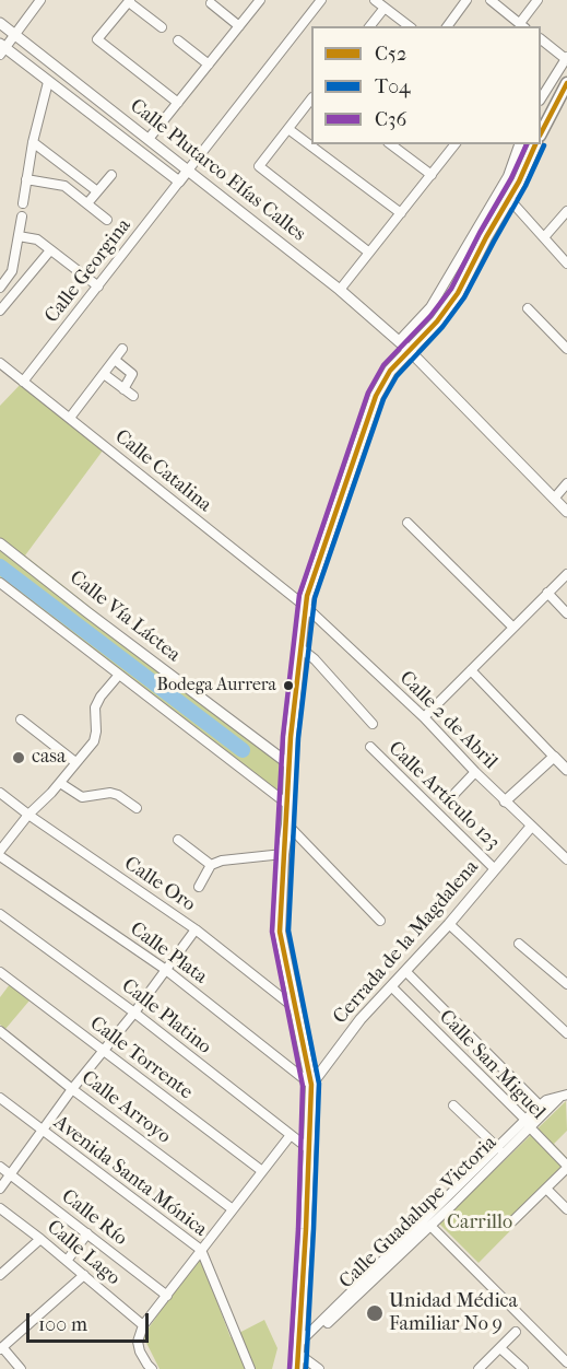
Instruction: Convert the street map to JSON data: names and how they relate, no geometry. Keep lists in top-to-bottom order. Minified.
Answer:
{"streets":{"street":["Calle Plutarco Elías Calles","Calle Georgina","Calle Catalina","Calle Vía Láctea","Calle 2 de Abril","Calle Artículo 123","Calle Oro","Cerrada de la Magdalena","Calle Plata","Calle Platino","Calle Torrente","Calle San Miguel","Calle Arroyo","Avenida Santa Mónica","Calle Guadalupe Victoria","Calle Río","Calle Lago"]},"crossings":[["Calle Plutarco Elías Calles","Calle Georgina"],["Calle Georgina","Calle Catalina"],["Calle Catalina","Calle 2 de Abril"],["Calle 2 de Abril","Cerrada de la Magdalena"],["Calle Artículo 123","Cerrada de la Magdalena"],["Cerrada de la Magdalena","Calle Plata"],["Cerrada de la Magdalena","Calle San Miguel"],["Calle San Miguel","Calle Guadalupe Victoria"]],"parks":["Carrillo"],"places":["Bodega Aurrera","casa","Unidad Médica Familiar No 9"],"lines":["transit line C52","transit line C36","transit line T04"],"legend":["C52","T04","C36"],"scale_bar":"100 m"}
